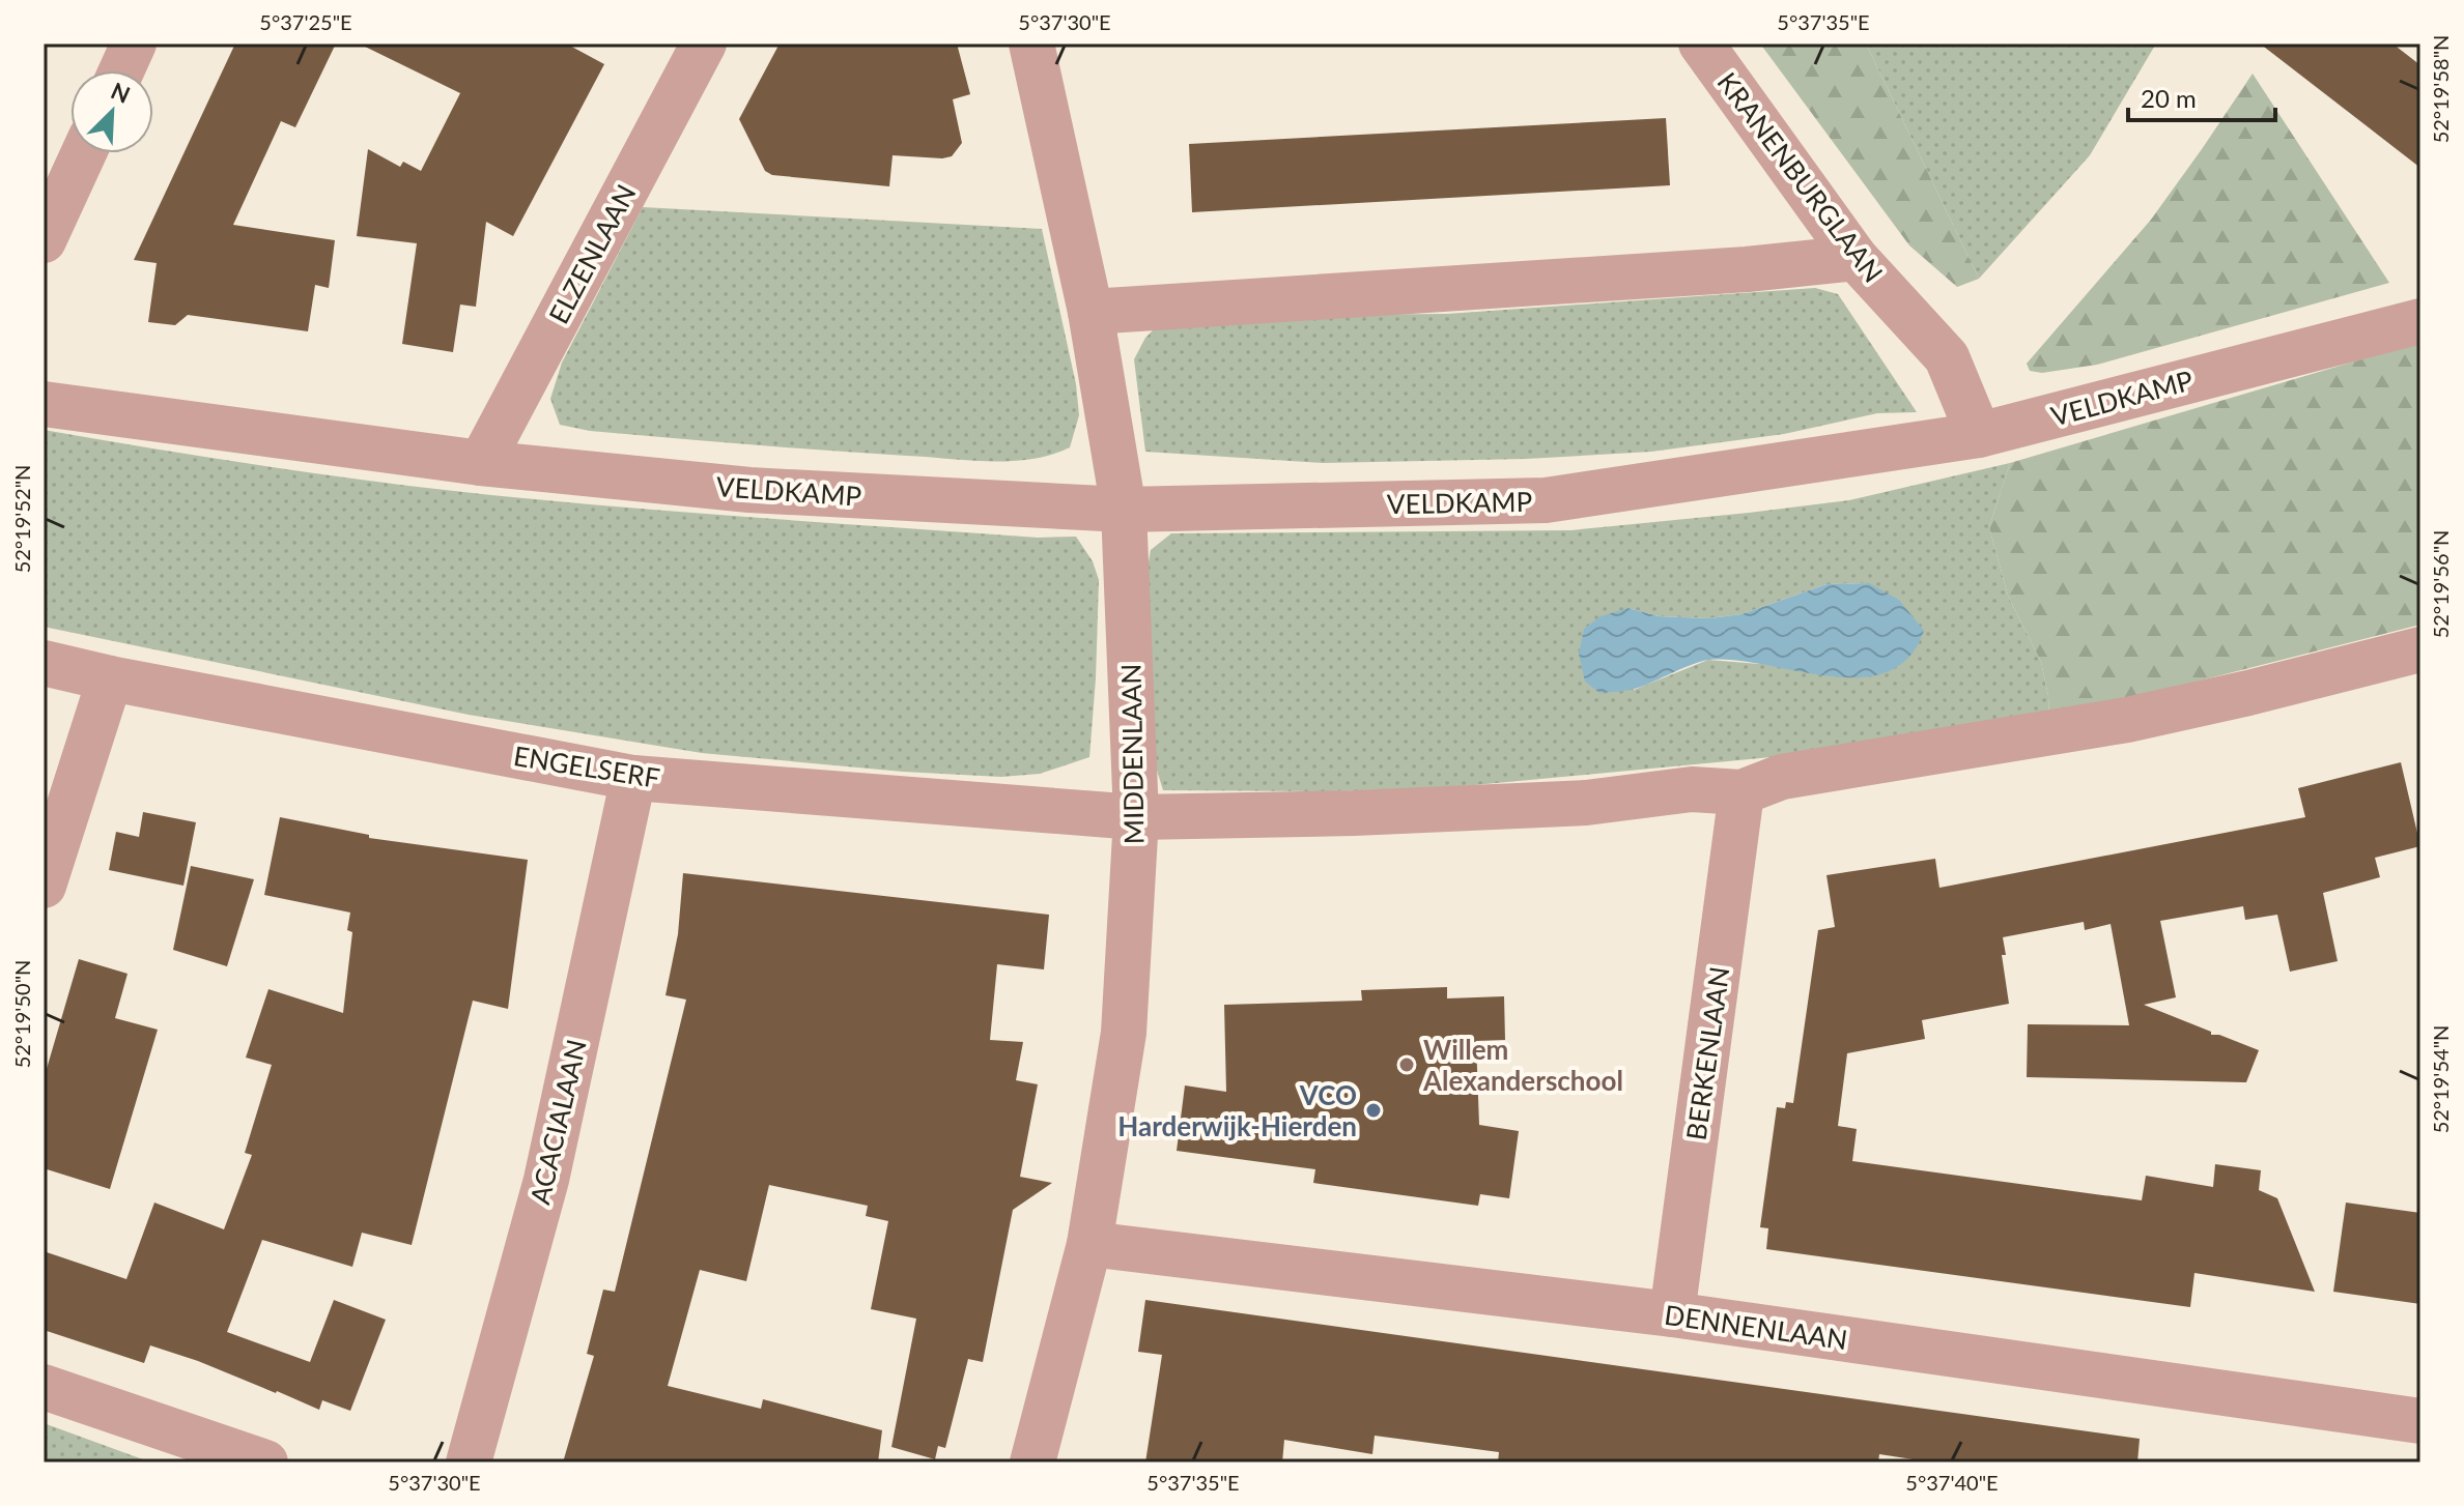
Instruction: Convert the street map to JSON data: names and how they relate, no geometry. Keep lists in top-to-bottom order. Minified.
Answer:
{"streets":{"street":["KRANENBURGLAAN","ELZENLAAN","VELDKAMP","MIDDENLAAN","ENGELSERF","BERKENLAAN","ACACIALAAN","DENNENLAAN"]},"crossings":[["KRANENBURGLAAN","VELDKAMP"],["ELZENLAAN","VELDKAMP"],["VELDKAMP","MIDDENLAAN"],["MIDDENLAAN","ENGELSERF"],["MIDDENLAAN","DENNENLAAN"],["ENGELSERF","ACACIALAAN"],["BERKENLAAN","DENNENLAAN"]],"places":["Willem Alexanderschool","VCO Harderwijk-Hierden"],"scale_bar":"20 m","north":"top right","coordinates":["5°37'25\"E","5°37'30\"E","5°37'35\"E","52°19'58\"N","52°19'52\"N","52°19'56\"N","52°19'50\"N","52°19'54\"N","5°37'40\"E"]}
